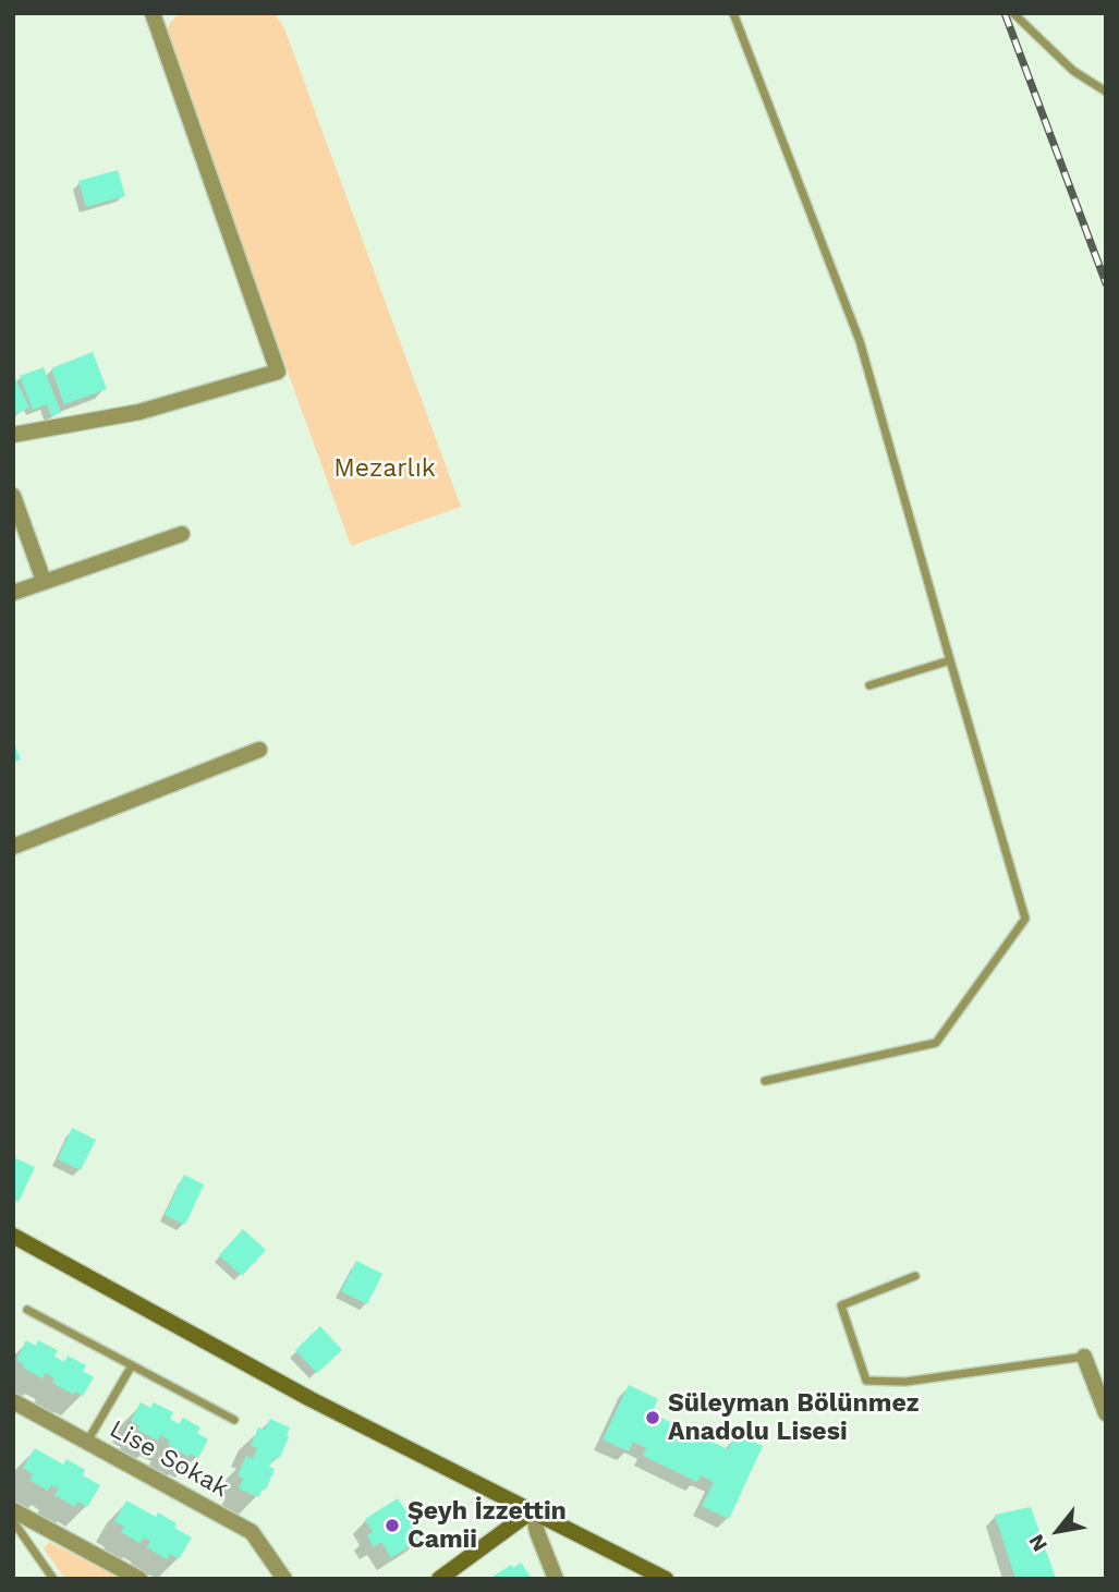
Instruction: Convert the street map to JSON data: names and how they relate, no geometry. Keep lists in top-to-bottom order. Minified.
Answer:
{"streets":{"street":["Lise Sokak"]},"parks":["Mezarlık"],"places":["Süleyman Bölünmez Anadolu Lisesi","Şeyh İzzettin Camii"],"north":"bottom left"}
